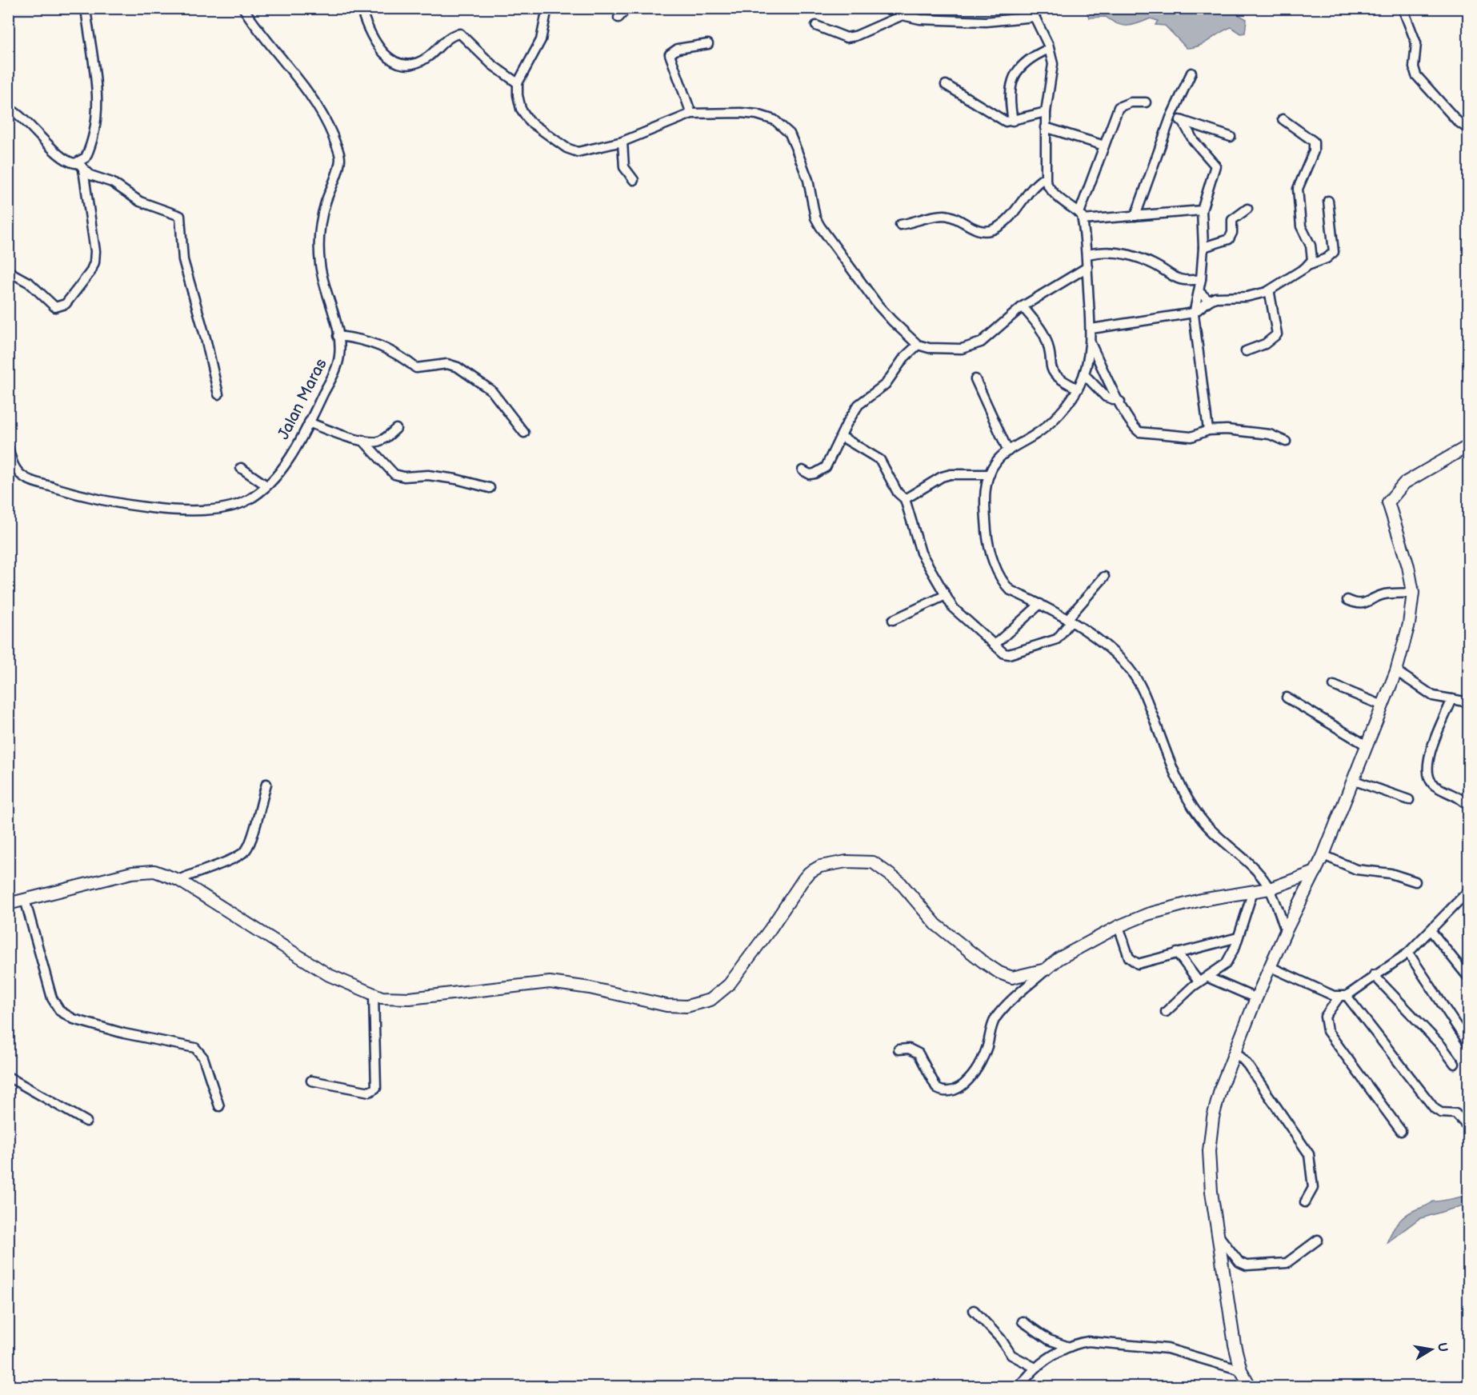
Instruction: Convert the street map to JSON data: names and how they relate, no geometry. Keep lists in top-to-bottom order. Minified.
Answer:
{"streets":{"street":["Jalan Maras"]},"north":"right"}
